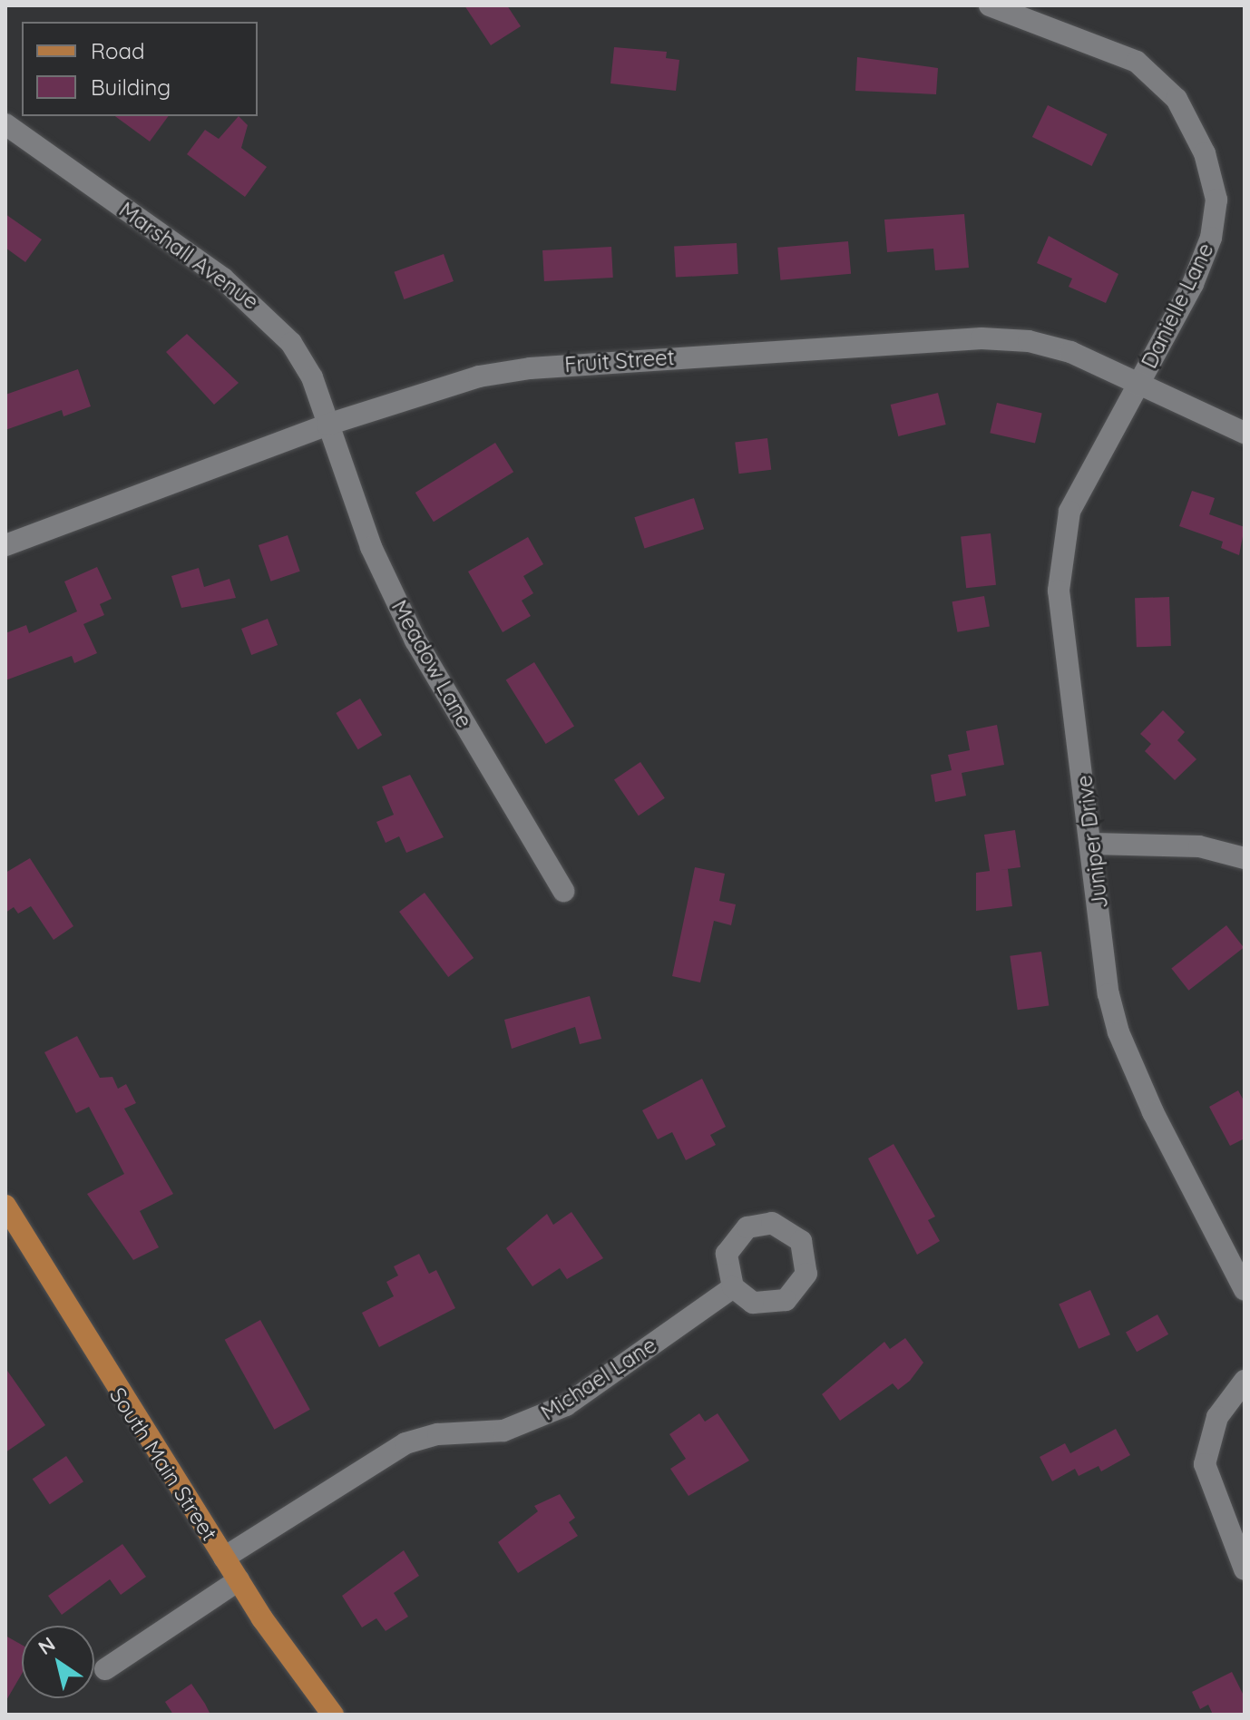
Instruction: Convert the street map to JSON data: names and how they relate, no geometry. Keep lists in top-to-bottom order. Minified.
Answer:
{"streets":{"main road":["South Main Street"],"street":["Marshall Avenue","Danielle Lane","Fruit Street","Meadow Lane","Juniper Drive","Michael Lane"]},"crossings":[["Marshall Avenue","Fruit Street"],["Marshall Avenue","Meadow Lane"],["Danielle Lane","Fruit Street"],["Danielle Lane","Juniper Drive"],["Fruit Street","Meadow Lane"],["Fruit Street","Juniper Drive"],["Michael Lane","South Main Street"]],"legend":["Road","Building"],"north":"top left"}
